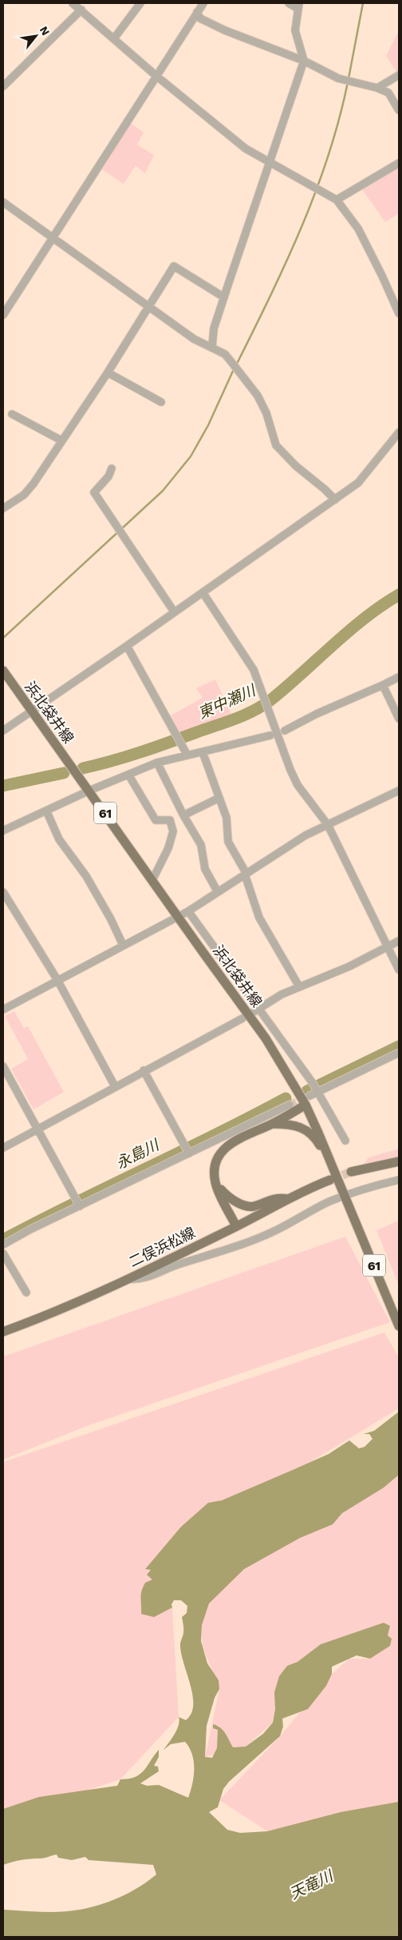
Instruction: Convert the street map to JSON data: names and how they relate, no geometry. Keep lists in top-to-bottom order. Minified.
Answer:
{"streets":{"main road":["浜北袋井線","61","二俣浜松線"]},"water":["東中瀬川","永島川","天竜川"],"north":"top right"}
